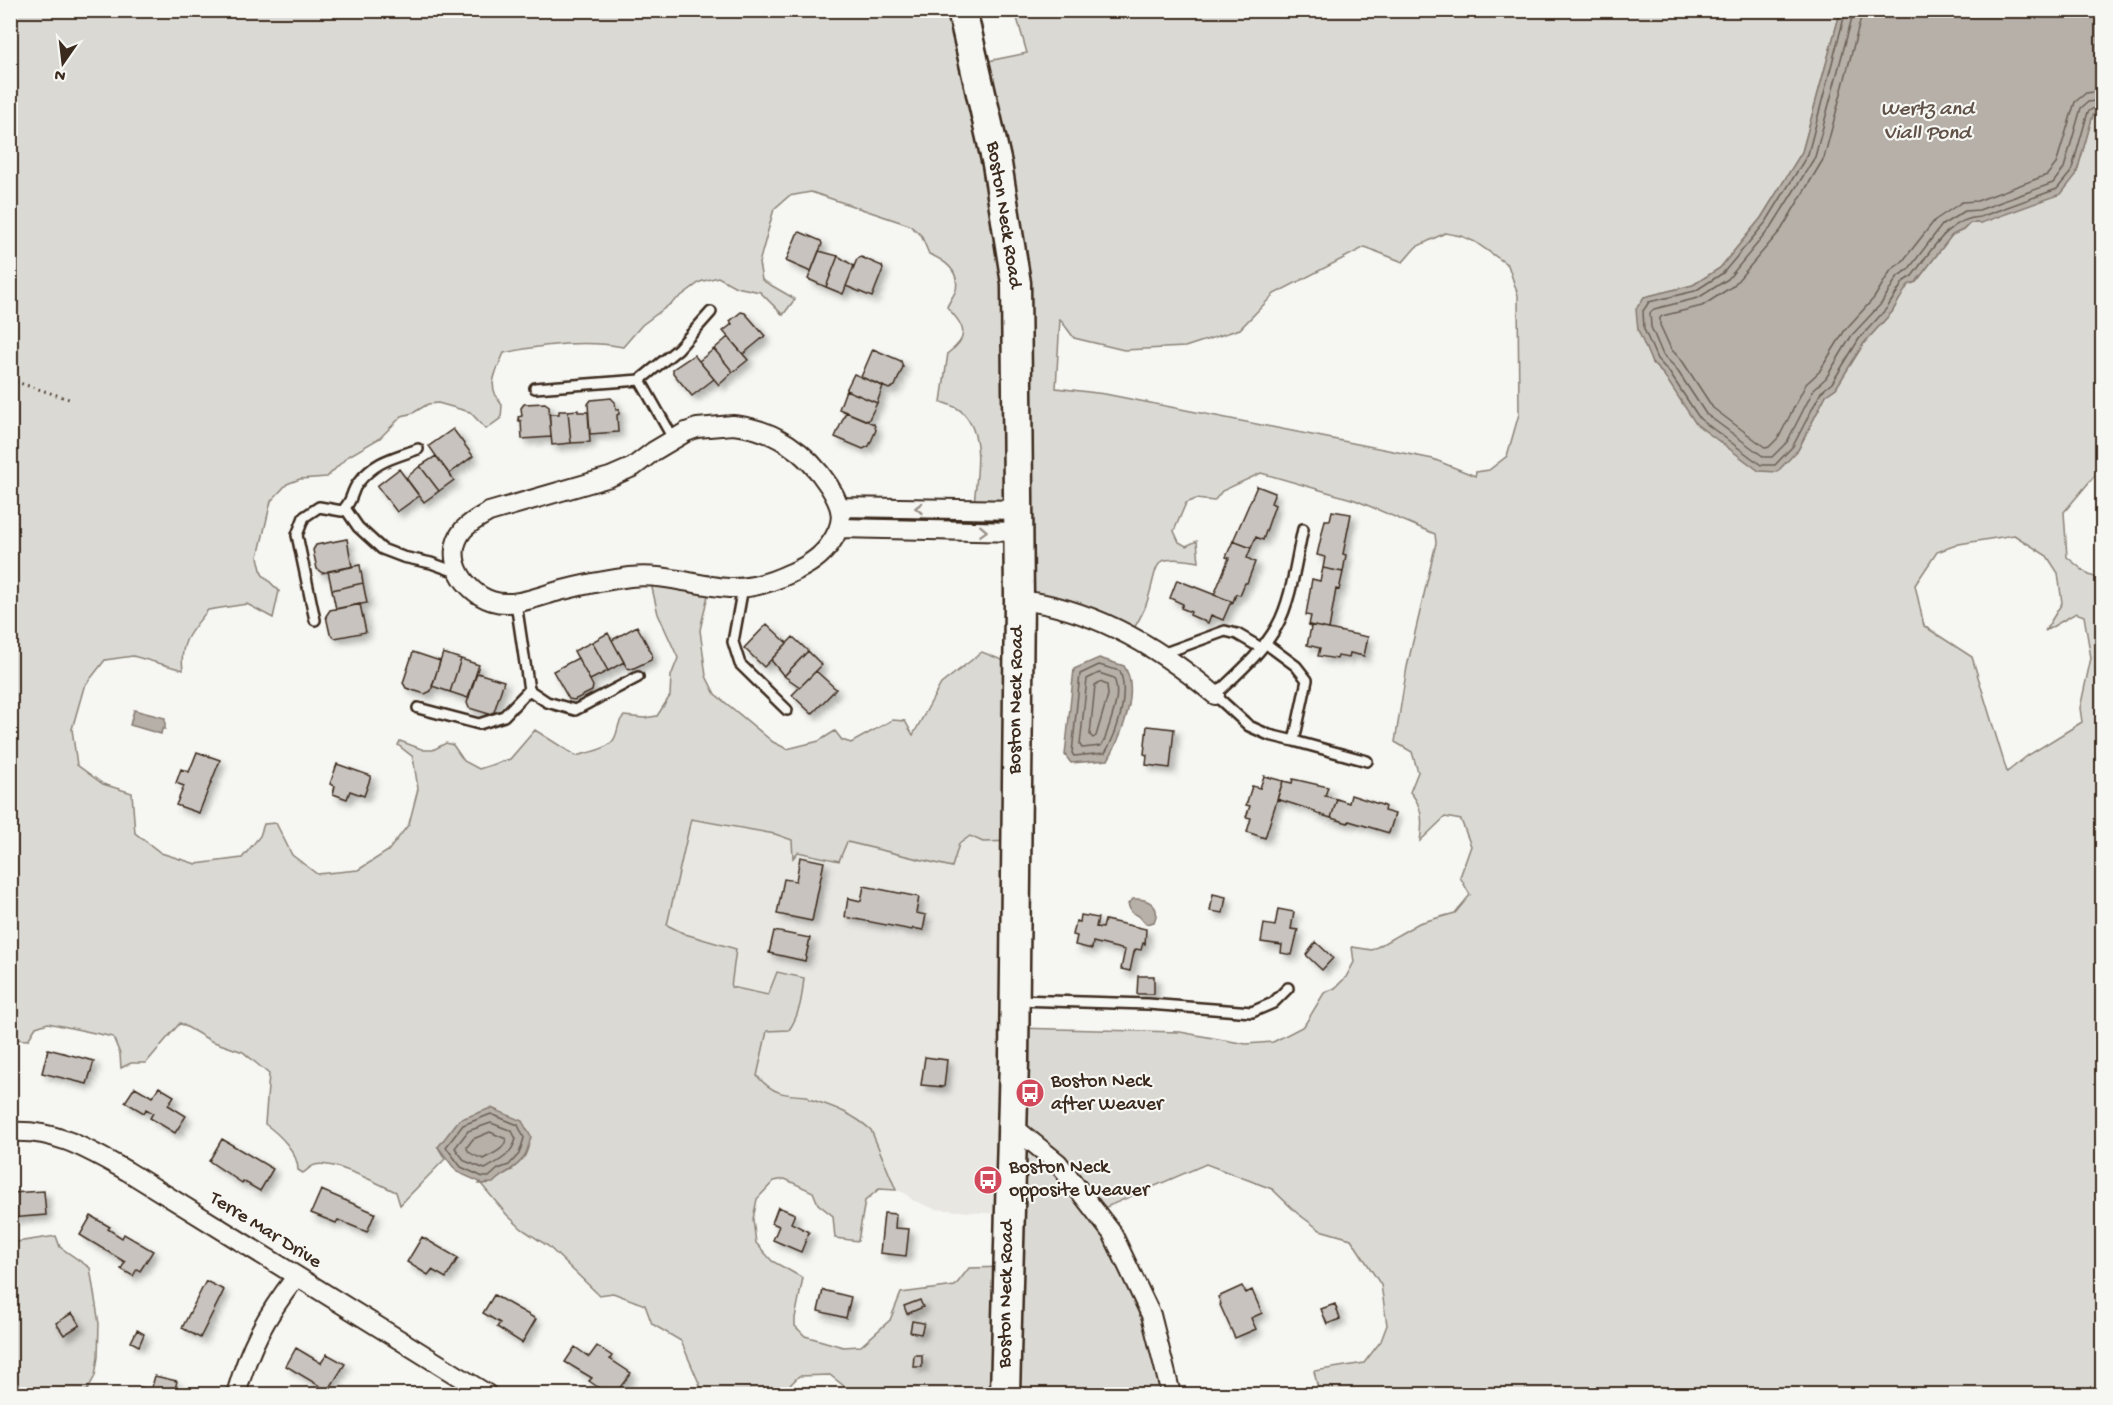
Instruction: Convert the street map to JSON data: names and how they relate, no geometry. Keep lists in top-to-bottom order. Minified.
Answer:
{"streets":{"main road":["Boston Neck Road"],"street":["Terre Mar Drive"]},"water":["Wertz and Viall Pond"],"places":{"bus stop":["Boston Neck after Weaver","Boston Neck opposite Weaver"]},"north":"bottom"}
